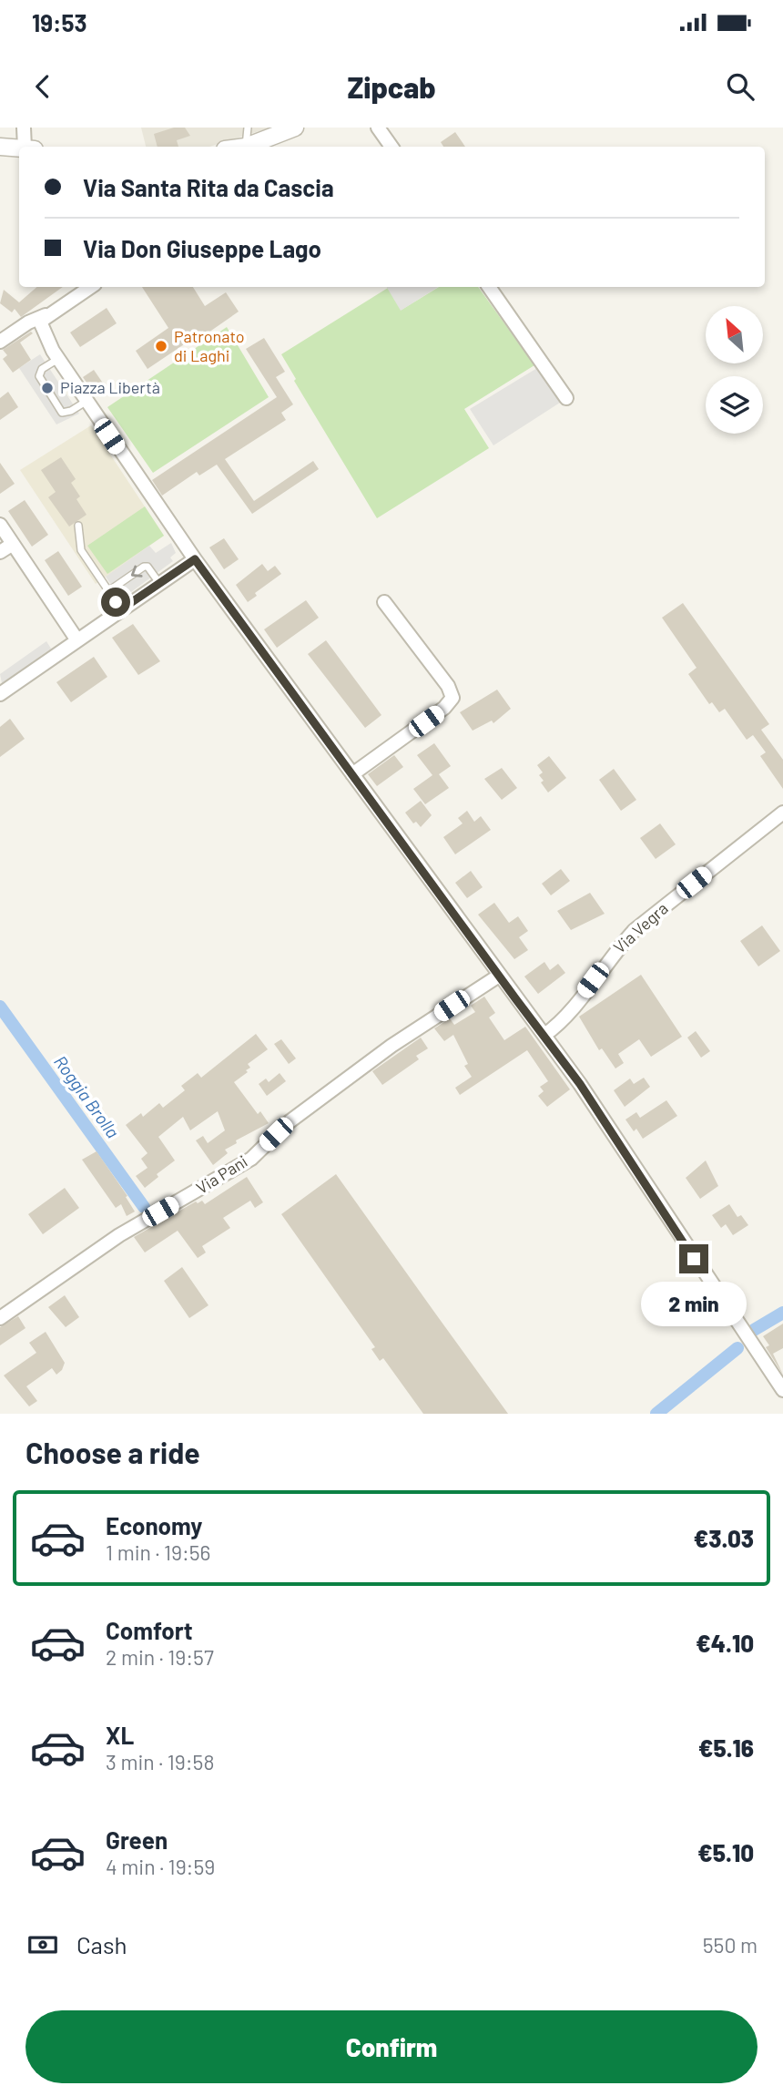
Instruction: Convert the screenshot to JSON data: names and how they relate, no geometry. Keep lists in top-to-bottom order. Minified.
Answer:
{"streets":{"street":["Via Vegra","Via Pani"]},"water":["Roggia Brolla"],"places":["Patronato di Laghi","Piazza Libertà"],"north":"top left","page":{"status":"19:53","header":"Zipcab","banner":["Via Santa Rita da Cascia","Via Don Giuseppe Lago"],"bubble":"2 min","heading":"Choose a ride","list":[{"name":"Economy","note":"1 min · 19:56","value":"€3.03"},{"name":"Comfort","note":"2 min · 19:57","value":"€4.10"},{"name":"XL","note":"3 min · 19:58","value":"€5.16"},{"name":"Green","note":"4 min · 19:59","value":"€5.10"}],"pay":["Cash","550 m"],"buttons":"Confirm"}}
